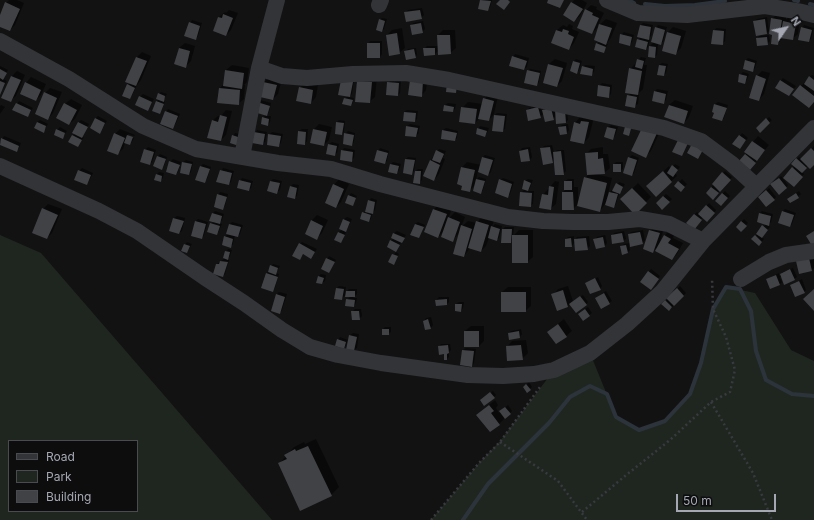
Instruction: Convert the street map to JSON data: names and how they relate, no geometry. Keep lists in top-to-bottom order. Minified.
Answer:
{"legend":["Road","Park","Building"],"scale_bar":"50 m","north":"top right"}
